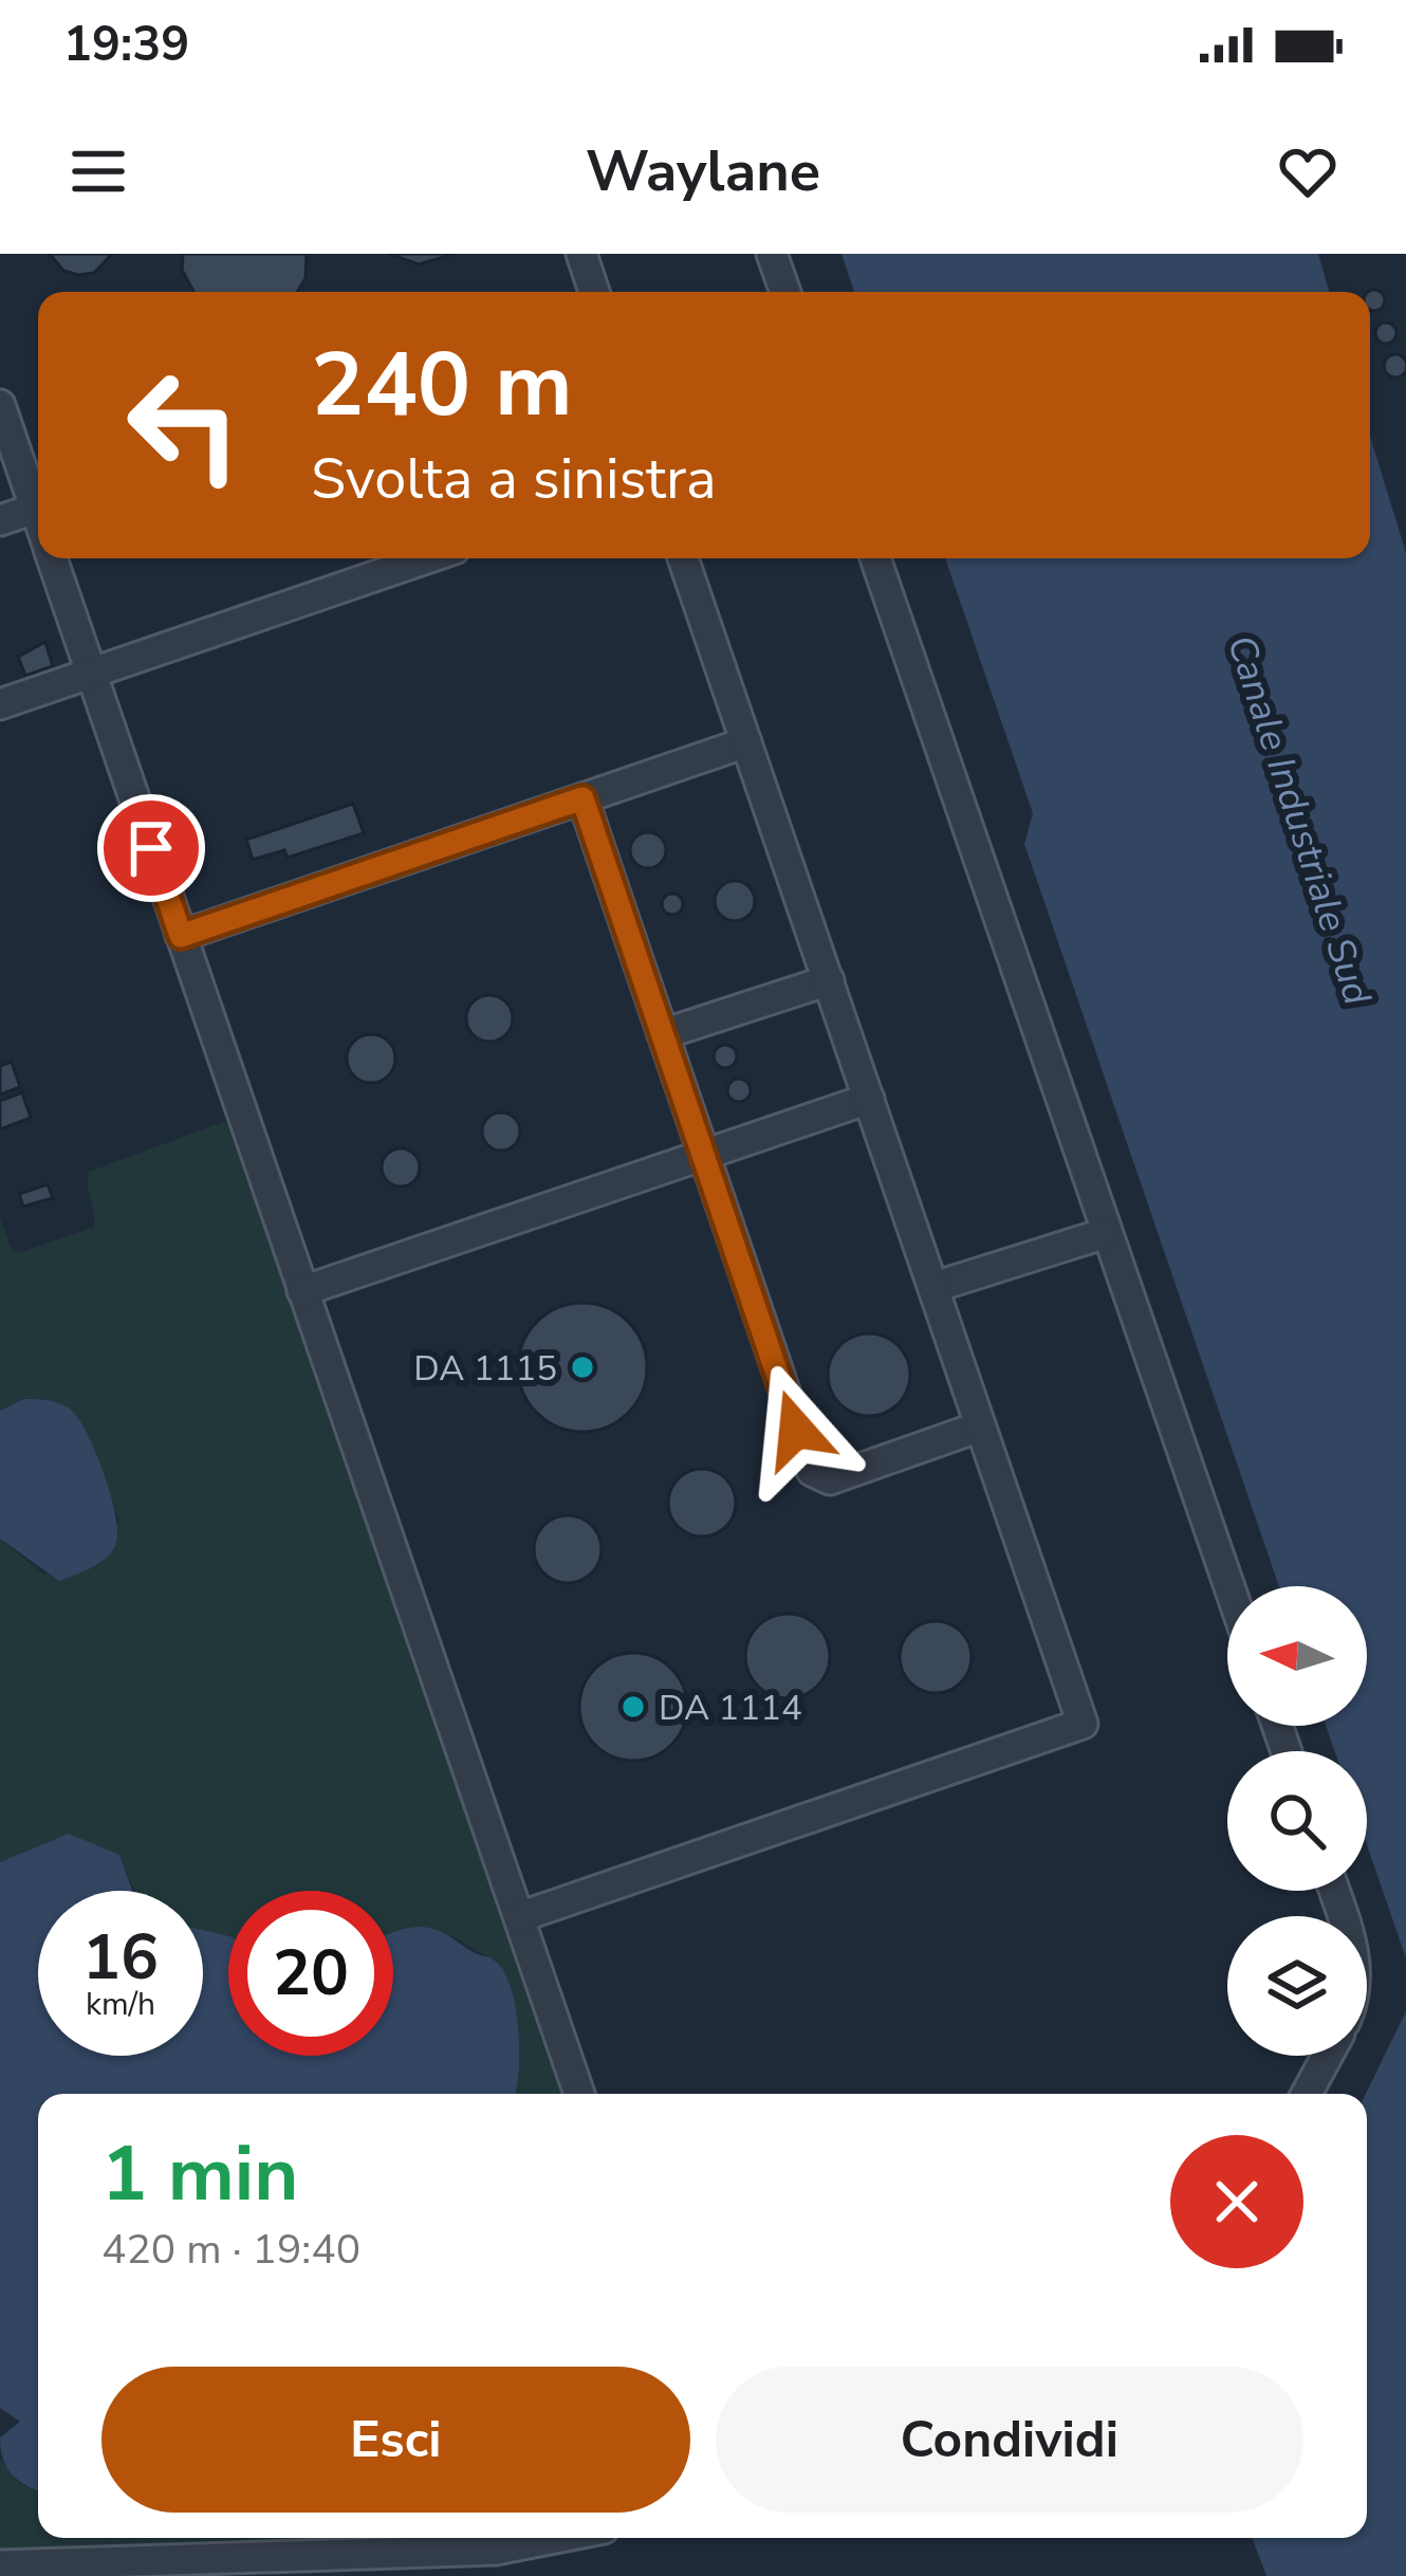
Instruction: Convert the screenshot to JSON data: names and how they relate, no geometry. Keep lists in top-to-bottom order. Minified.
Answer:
{"water":["Canale Industriale Sud"],"places":["DA 1115","DA 1114"],"north":"left","page":{"status":"19:39","header":"Waylane","turn":["240 m","Svolta a sinistra"],"speed":"16 km/h","limit":"20","heading":["1 min","420 m · 19:40"],"buttons":["Esci","Condividi"]}}
